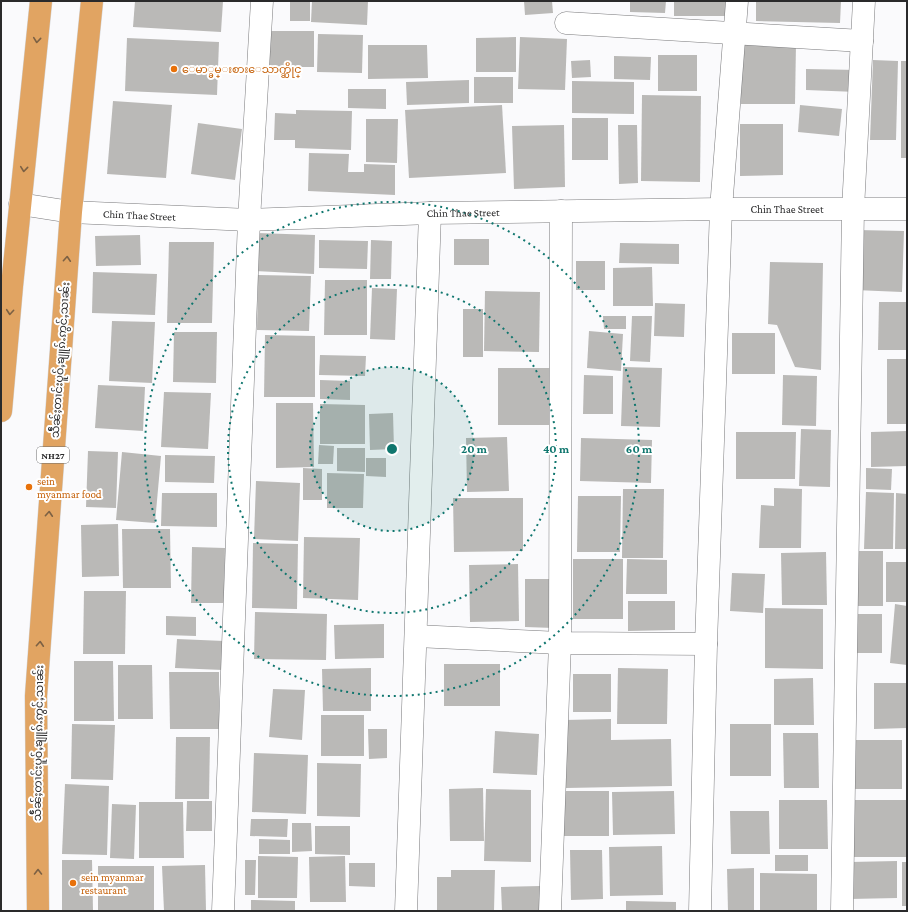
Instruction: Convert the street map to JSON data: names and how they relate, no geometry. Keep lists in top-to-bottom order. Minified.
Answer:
{"streets":{"highway":["သဵႅၼ်ႈတၢင်းပူဝ်ႇၶျူၵ်ႉဢွင်ႇသၢၼ်း","NH27"],"street":["Chin Thae Street"]},"crossings":[["Chin Thae Street","သဵႅၼ်ႈတၢင်းပူဝ်ႇၶျူၵ်ႉဢွင်ႇသၢၼ်း"]],"one_way":["သဵႅၼ်ႈတၢင်းပူဝ်ႇၶျူၵ်ႉဢွင်ႇသၢၼ်း"],"places":["ေမာ္ခမ္းစားေသာက္ဆိုင္","sein myanmar food","sein myanmar restaurant"],"rings":["20 m","40 m","60 m"]}
